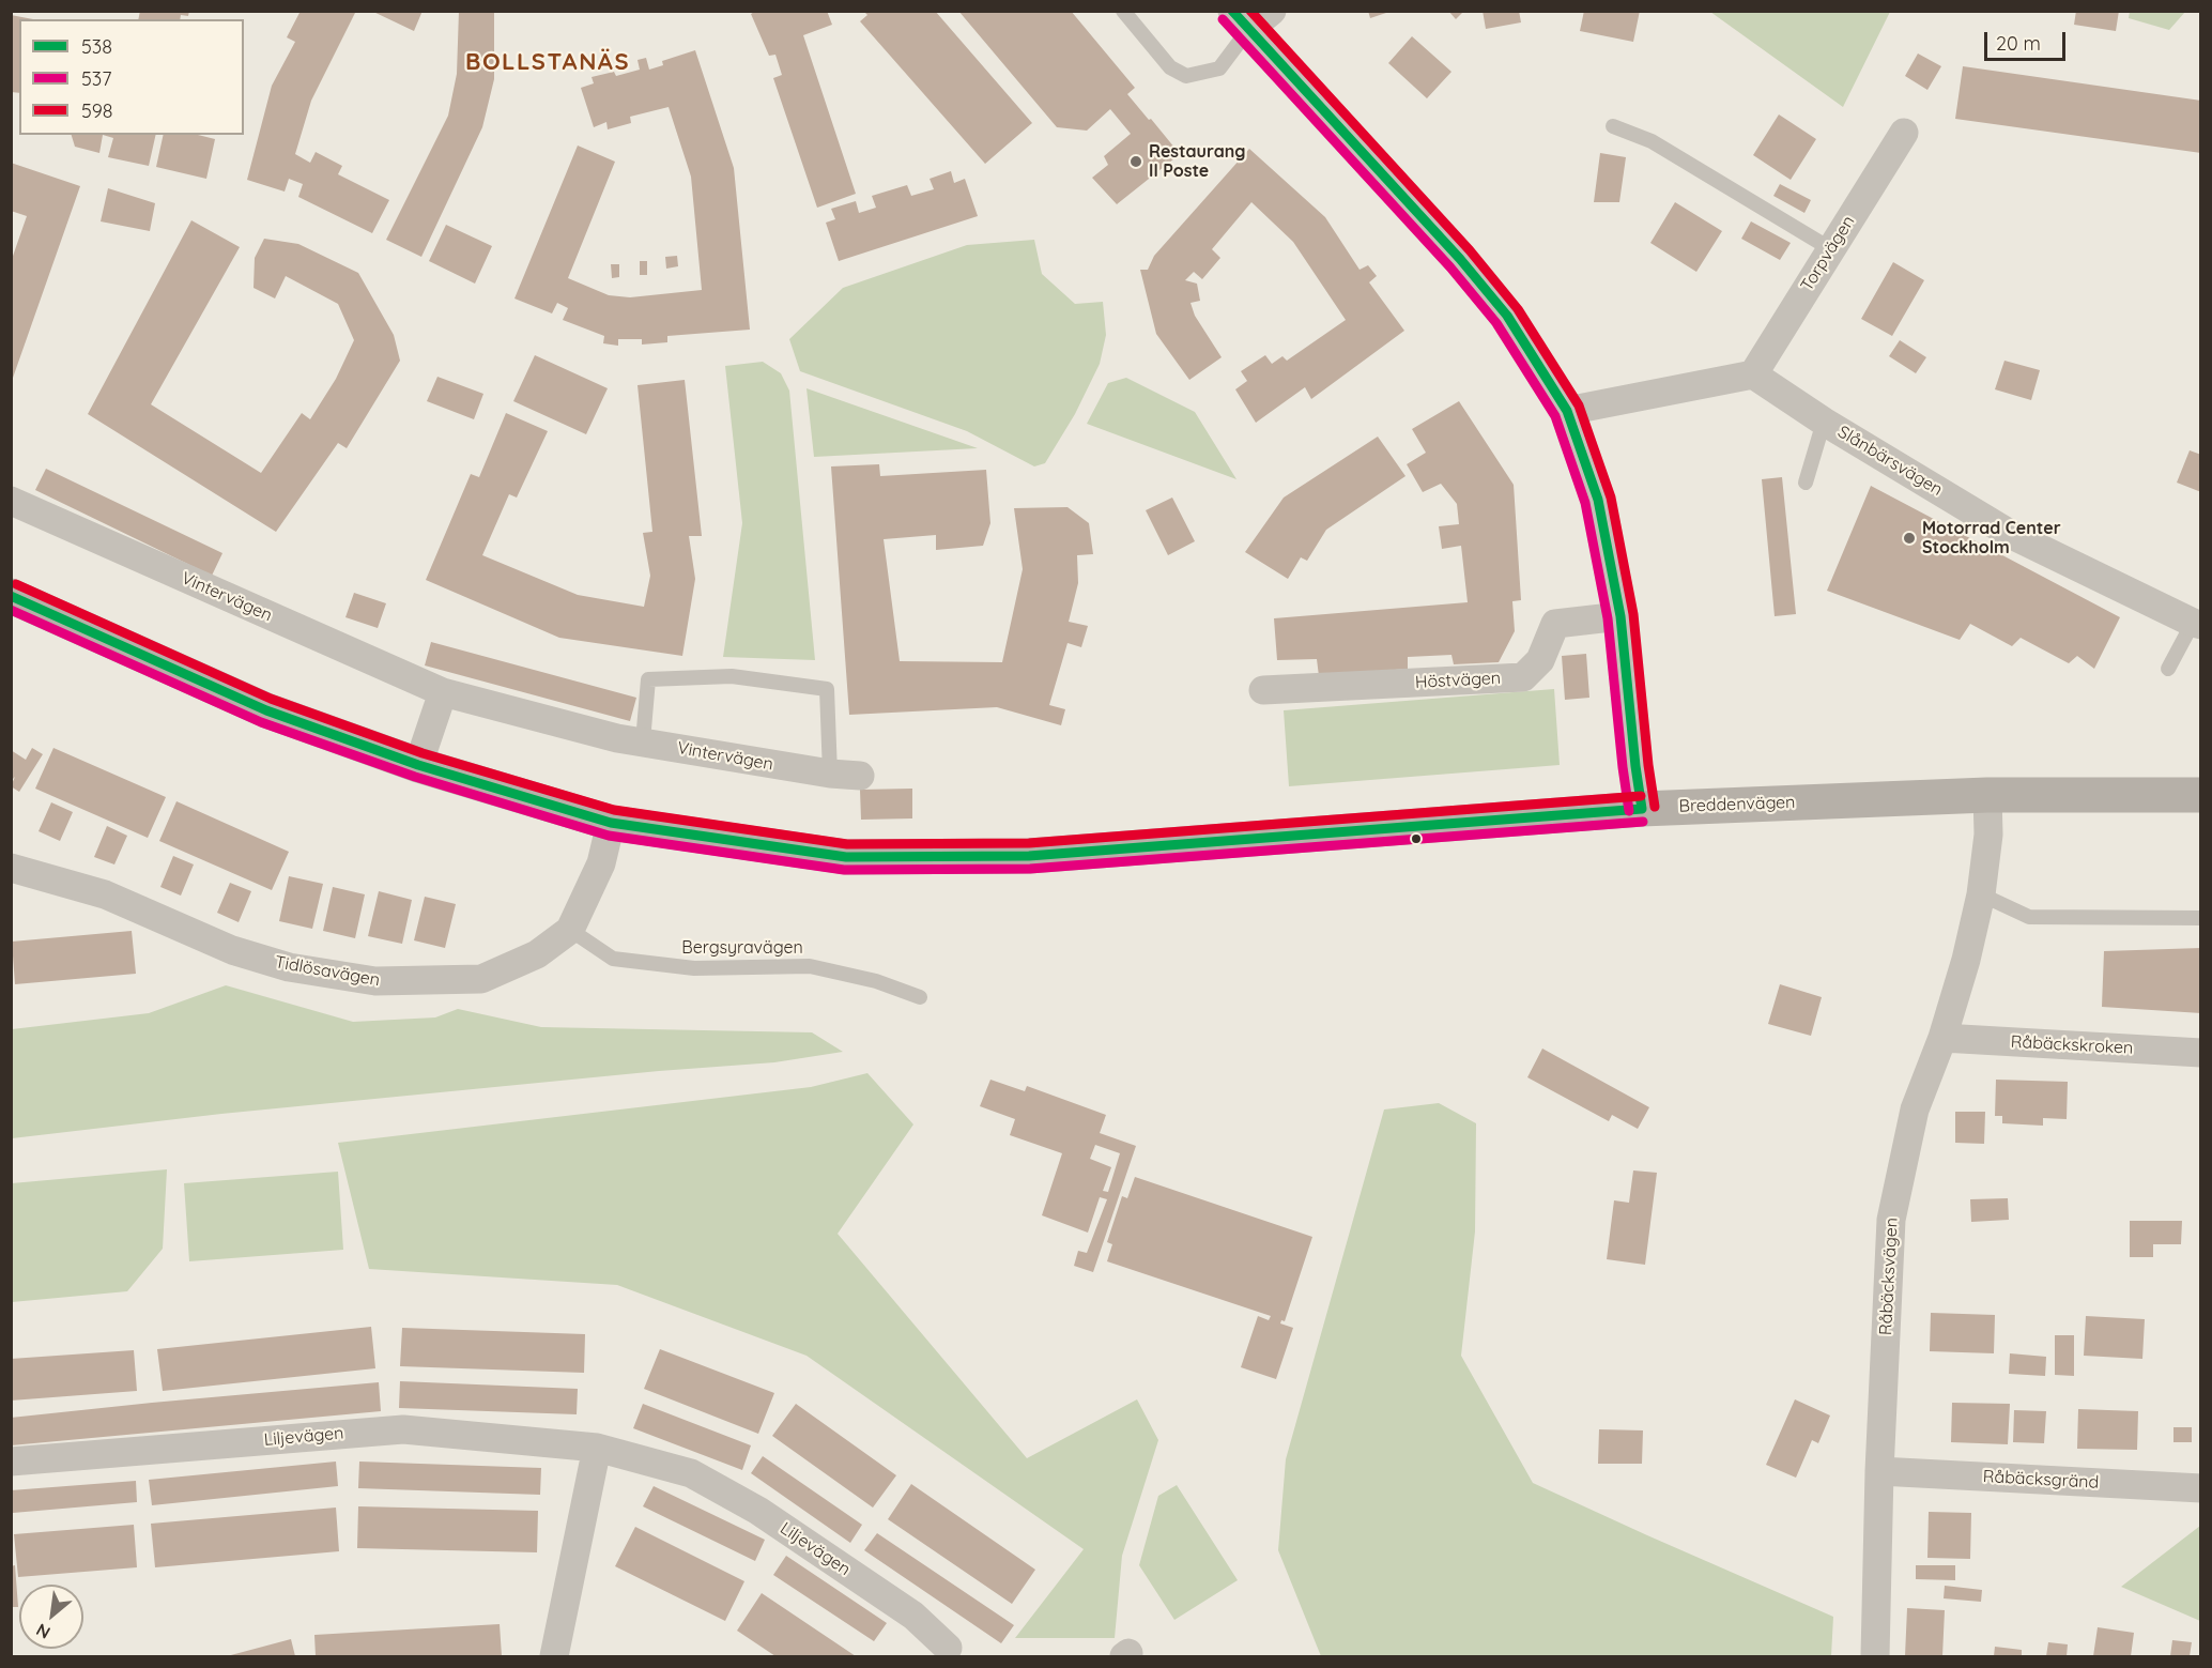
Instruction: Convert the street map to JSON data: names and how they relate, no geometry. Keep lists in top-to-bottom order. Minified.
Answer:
{"streets":{"street":["Torpvägen","Slånbärsvägen","Vintervägen","Höstvägen","Breddenvägen","Tidlösavägen","Råbäckskroken","Råbäcksvägen","Liljevägen","Råbäcksgränd"],"lane":["Bergsyravägen"]},"crossings":[["Torpvägen","Slånbärsvägen"],["Breddenvägen","Tidlösavägen"],["Breddenvägen","Råbäcksvägen"],["Bergsyravägen","Tidlösavägen"],["Råbäckskroken","Råbäcksvägen"],["Råbäcksvägen","Råbäcksgränd"]],"districts":["BOLLSTANÄS"],"places":["Restaurang Il Poste","Motorrad Center Stockholm"],"lines":["transit line 538","transit line 598","transit line 537"],"legend":["538","537","598"],"scale_bar":"20 m","north":"bottom left"}
